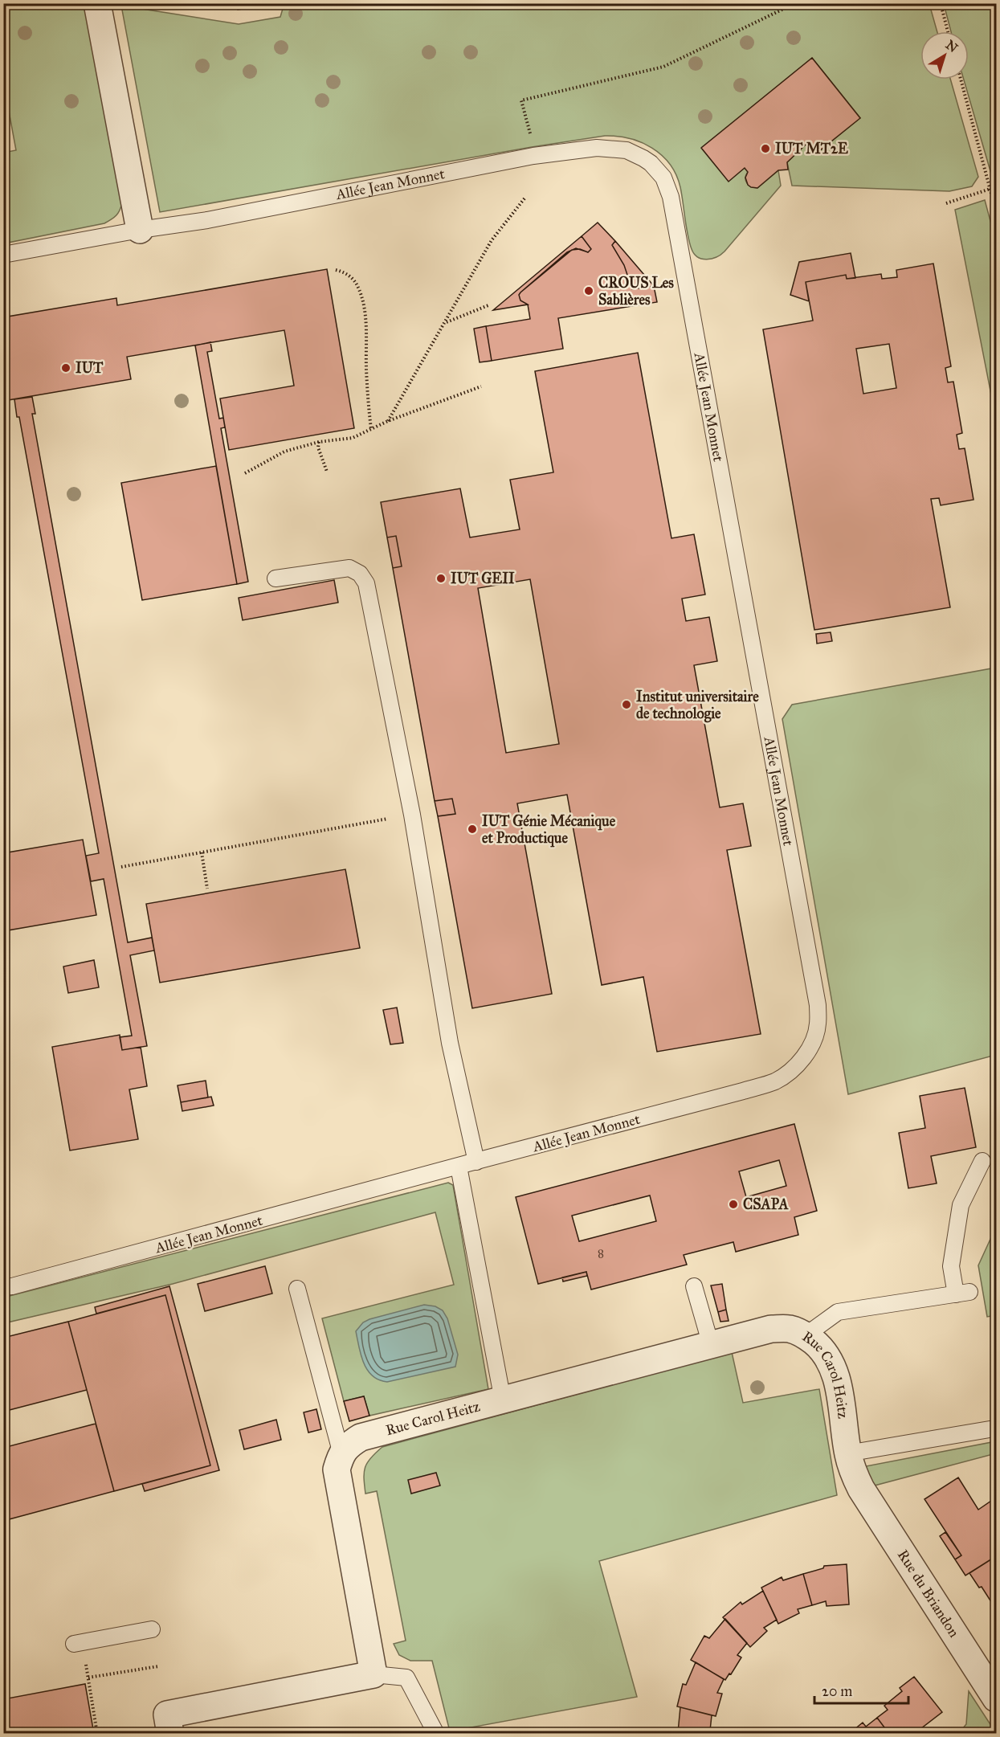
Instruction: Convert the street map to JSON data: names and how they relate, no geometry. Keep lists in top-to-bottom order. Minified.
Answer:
{"streets":{"street":["Rue Carol Heitz","Rue du Briandon"],"lane":["Allée Jean Monnet"]},"crossings":[["Rue Carol Heitz","Rue du Briandon"]],"places":["IUT MT2E","CROUS Les Sablières","IUT","IUT GEII","Institut universitaire de technologie","IUT Génie Mécanique et Productique","CSAPA"],"house_numbers":["8"],"scale_bar":"20 m","north":"top right"}
